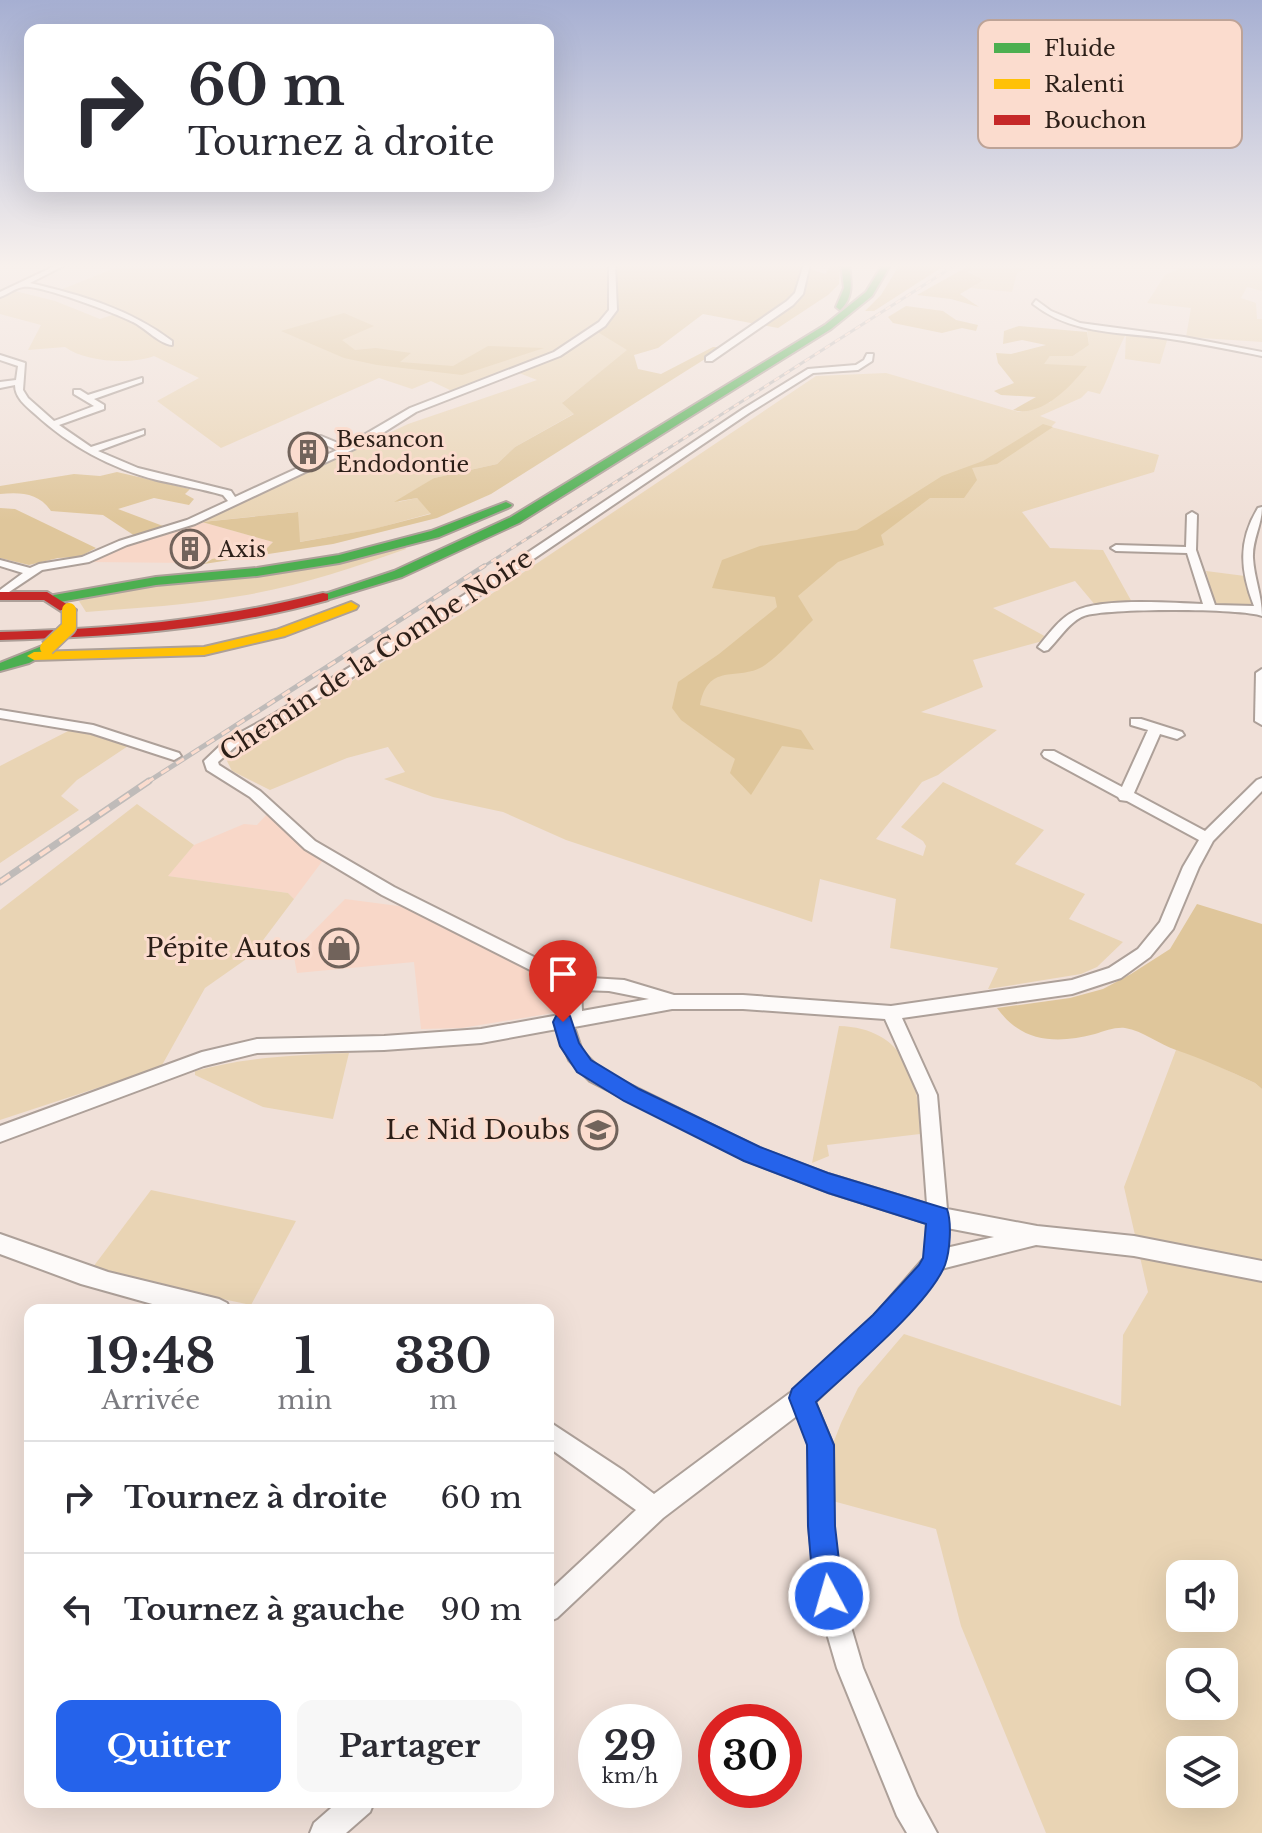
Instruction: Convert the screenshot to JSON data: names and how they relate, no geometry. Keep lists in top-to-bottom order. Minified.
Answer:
{"streets":{"street":["Chemin de la Combe Noire"]},"places":{"building":["Besancon Endodontie","Axis"],"shop":["Pépite Autos"],"school or university":["Le Nid Doubs"]},"legend":["Fluide","Ralenti","Bouchon"],"page":{"turn":["60 m","Tournez à droite"],"eta":["19:48","Arrivée","1","min","330","m"],"list":[{"name":"Tournez à droite","value":"60 m"},{"name":"Tournez à gauche","value":"90 m"}],"buttons":["Quitter","Partager"],"speed":"29 km/h","limit":"30"}}
